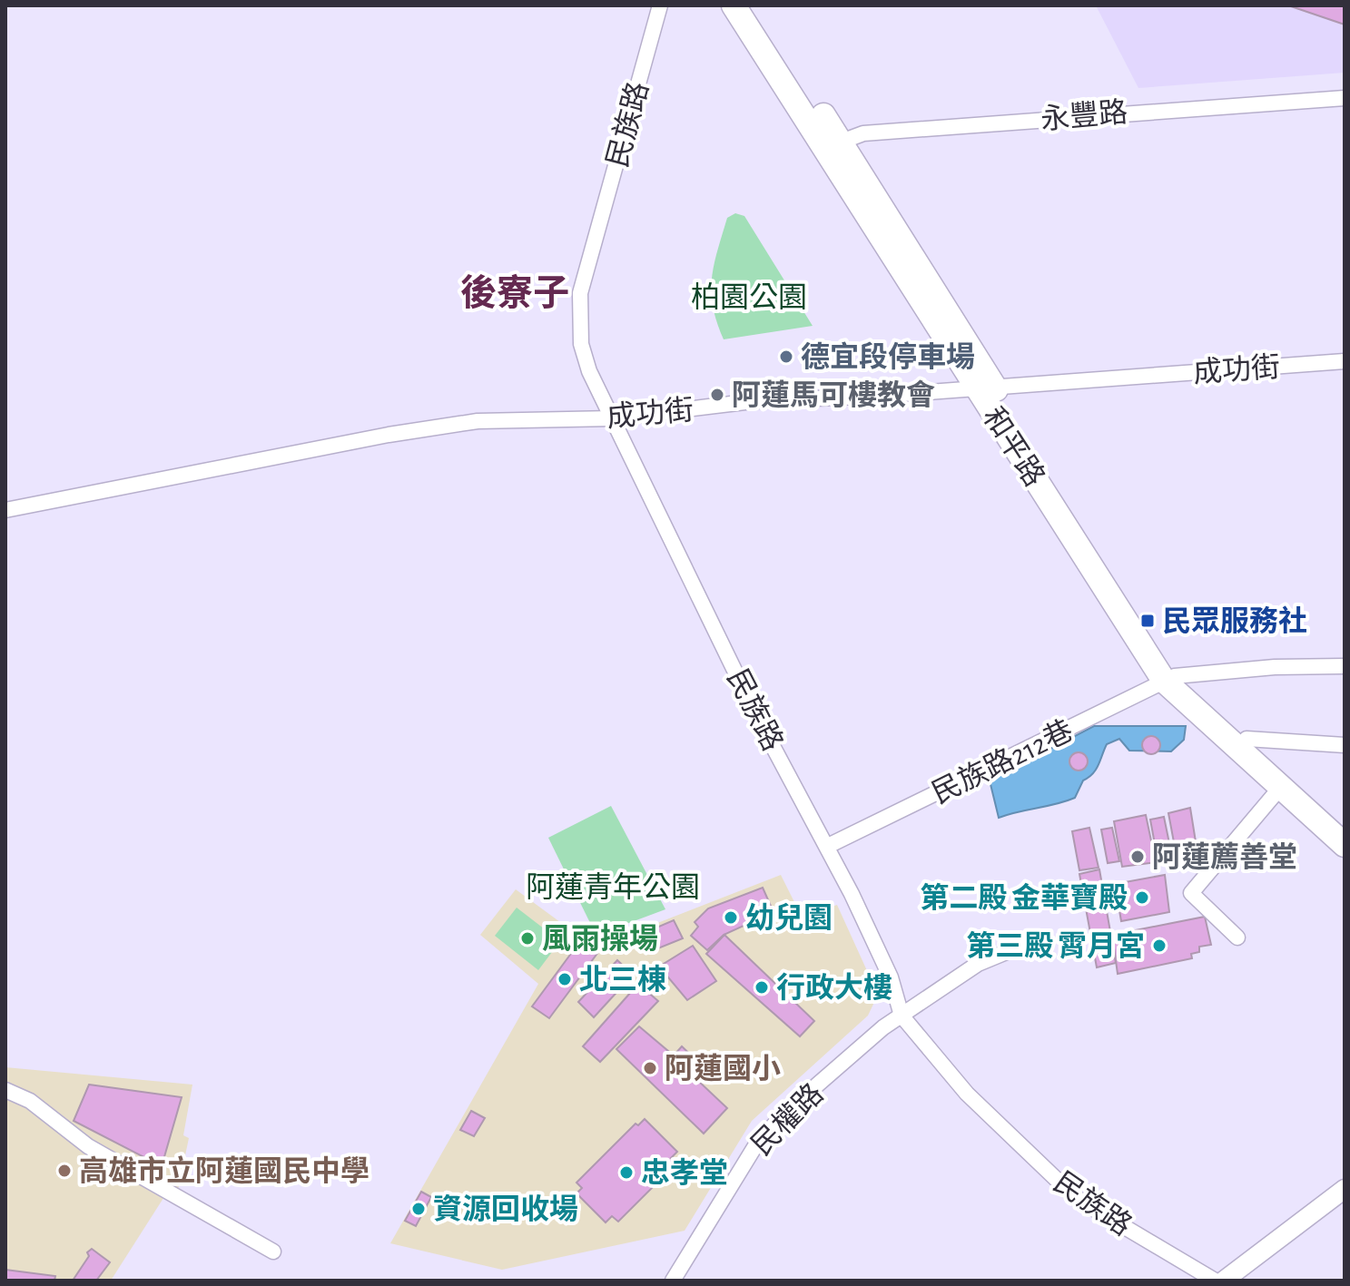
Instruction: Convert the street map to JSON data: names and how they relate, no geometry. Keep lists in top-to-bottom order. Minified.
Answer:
{"streets":{"main road":["和平路"],"street":["永豐路","民族路","成功街","民族路212巷","民權路"]},"crossings":[["永豐路","和平路"],["民族路","成功街"],["民族路","民族路212巷"],["民族路","民權路"],["成功街","和平路"],["和平路","民族路212巷"]],"districts":["後寮子"],"parks":["柏園公園","阿蓮青年公園"],"places":{"other":["德宜段停車場","阿蓮馬可樓教會","阿蓮薦善堂","第二殿 金華寶殿","幼兒園","風雨操場","第三殿 霄月宮","北三棟","行政大樓","阿蓮國小","高雄市立阿蓮國民中學","忠孝堂","資源回收場"],"transit":["民眾服務社"]}}
